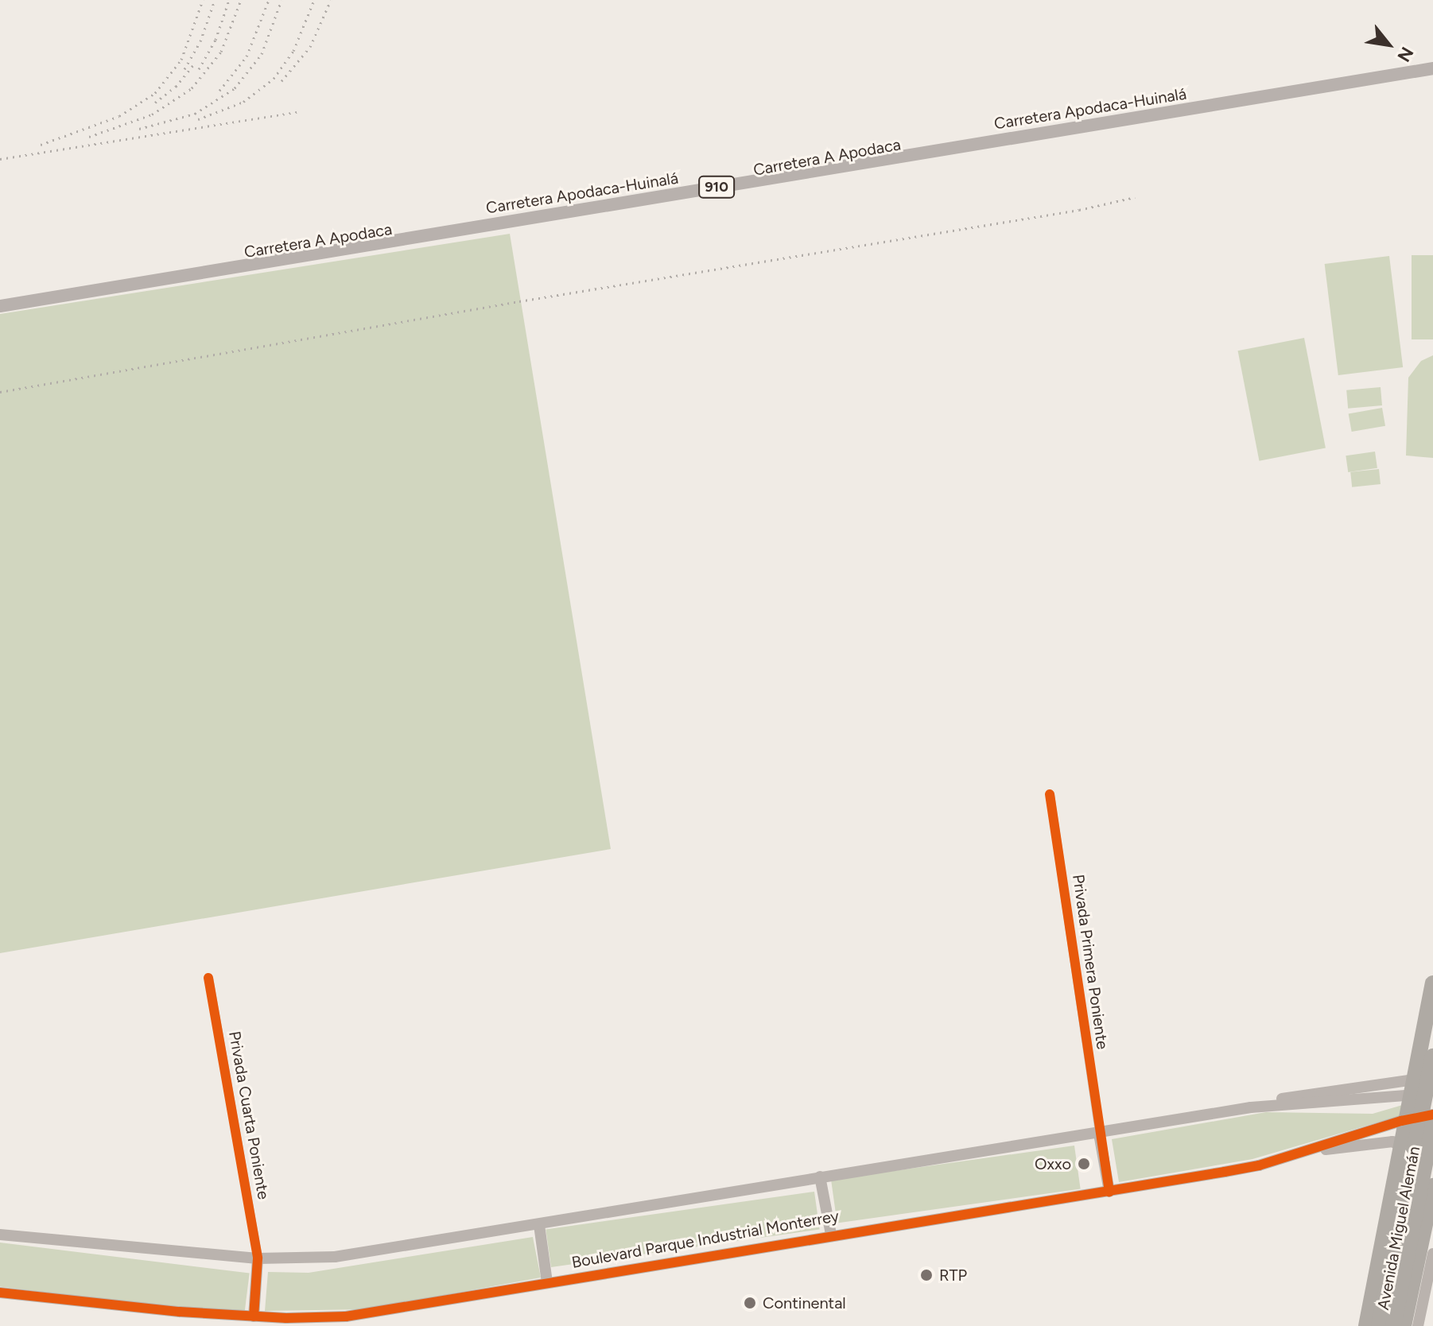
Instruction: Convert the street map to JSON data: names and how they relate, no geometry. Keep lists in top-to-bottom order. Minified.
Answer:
{"streets":{"highway":["Avenida Miguel Alemán"],"main road":["Carretera Apodaca-Huinalá","Carretera A Apodaca","910"],"street":["Privada Primera Poniente","Privada Cuarta Poniente","Boulevard Parque Industrial Monterrey"]},"crossings":[["Carretera Apodaca-Huinalá","Carretera A Apodaca"]],"places":["Oxxo","RTP","Continental"],"north":"bottom right"}
